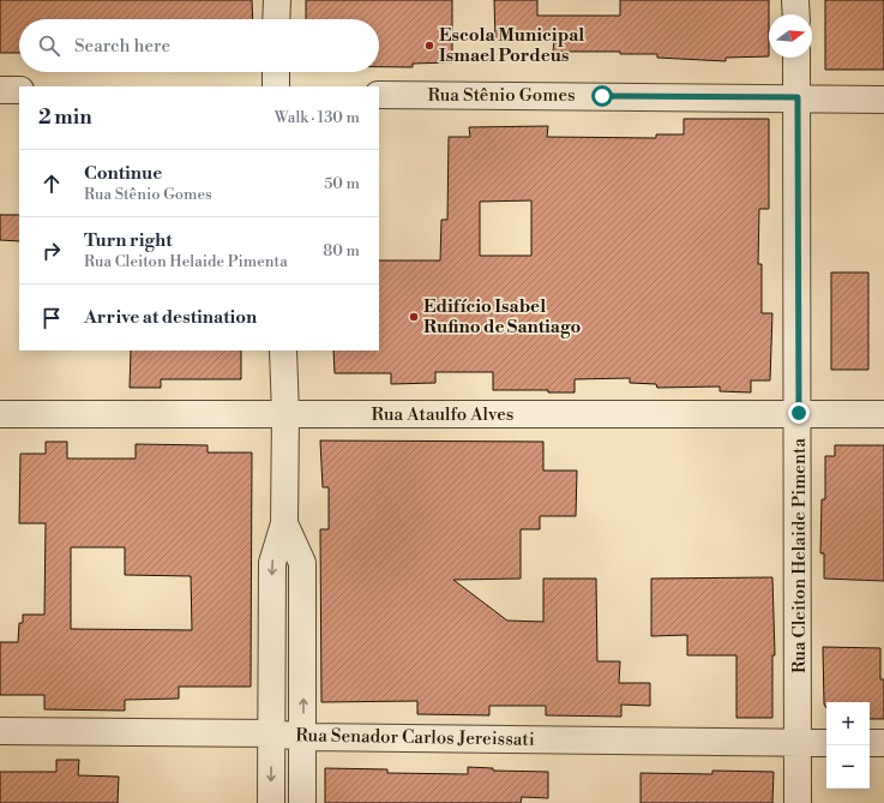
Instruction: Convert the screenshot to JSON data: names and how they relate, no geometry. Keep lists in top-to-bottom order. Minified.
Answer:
{"streets":{"street":["Rua Stênio Gomes","Rua Ataulfo Alves","Rua Cleiton Helaide Pimenta","Rua Senador Carlos Jereissati"]},"crossings":[["Rua Stênio Gomes","Rua Cleiton Helaide Pimenta"],["Rua Ataulfo Alves","Rua Cleiton Helaide Pimenta"],["Rua Cleiton Helaide Pimenta","Rua Senador Carlos Jereissati"]],"places":["Escola Municipal Ismael Pordeus","Edifício Isabel Rufino de Santiago"],"north":"right","page":{"search":"Search here","heading":["2 min","Walk · 130 m"],"list":[["Continue","Rua Stênio Gomes","50 m"],["Turn right","Rua Cleiton Helaide Pimenta","80 m"],"Arrive at destination"],"map_buttons":["+","−"]}}
